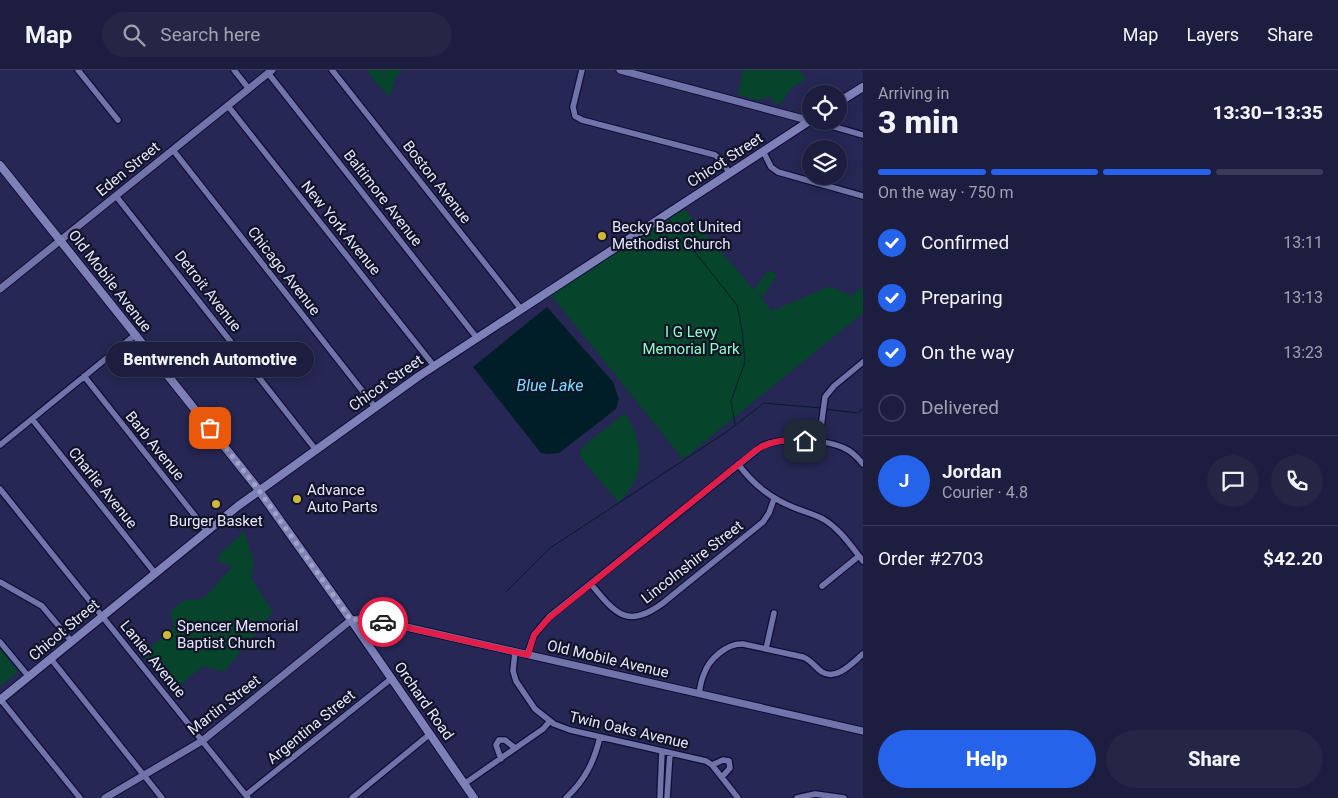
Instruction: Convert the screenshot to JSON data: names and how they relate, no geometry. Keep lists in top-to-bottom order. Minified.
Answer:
{"streets":{"main road":["Chicot Street","Old Mobile Avenue","Orchard Road"],"street":["Eden Street","Boston Avenue","Baltimore Avenue","New York Avenue","Chicago Avenue","Detroit Avenue","Barb Avenue","Charlie Avenue","Lincolnshire Street","Lanier Avenue","Martin Street","Argentina Street","Twin Oaks Avenue"]},"crossings":[["Chicot Street","Boston Avenue"],["Chicot Street","Baltimore Avenue"],["Chicot Street","New York Avenue"],["Chicot Street","Chicago Avenue"],["Chicot Street","Old Mobile Avenue"],["Chicot Street","Detroit Avenue"],["Chicot Street","Barb Avenue"],["Chicot Street","Charlie Avenue"],["Chicot Street","Lanier Avenue"],["Eden Street","Baltimore Avenue"],["Eden Street","New York Avenue"],["Eden Street","Chicago Avenue"],["Eden Street","Old Mobile Avenue"],["Eden Street","Detroit Avenue"],["Old Mobile Avenue","Orchard Road"],["Old Mobile Avenue","Martin Street"],["Old Mobile Avenue","Twin Oaks Avenue"],["Lanier Avenue","Martin Street"],["Lanier Avenue","Argentina Street"],["Orchard Road","Martin Street"],["Orchard Road","Argentina Street"]],"water":["Blue Lake"],"parks":["I G Levy Memorial Park"],"places":["Becky Bacot United Methodist Church","Bentwrench Automotive","Advance Auto Parts","Burger Basket","Spencer Memorial Baptist Church"],"page":{"header":"Map","search":"Search here","nav":["Map","Layers","Share"],"heading":["3 min","Arriving in","13:30–13:35"],"panel":["Jordan","Courier · 4.8","Order #2703","$42.20"],"bar":"On the way · 750 m","list":[["Confirmed","13:11"],["Preparing","13:13"],["On the way","13:23"],"Delivered"],"bubble":"Bentwrench Automotive","round":"J","buttons":["Help","Share"]}}
